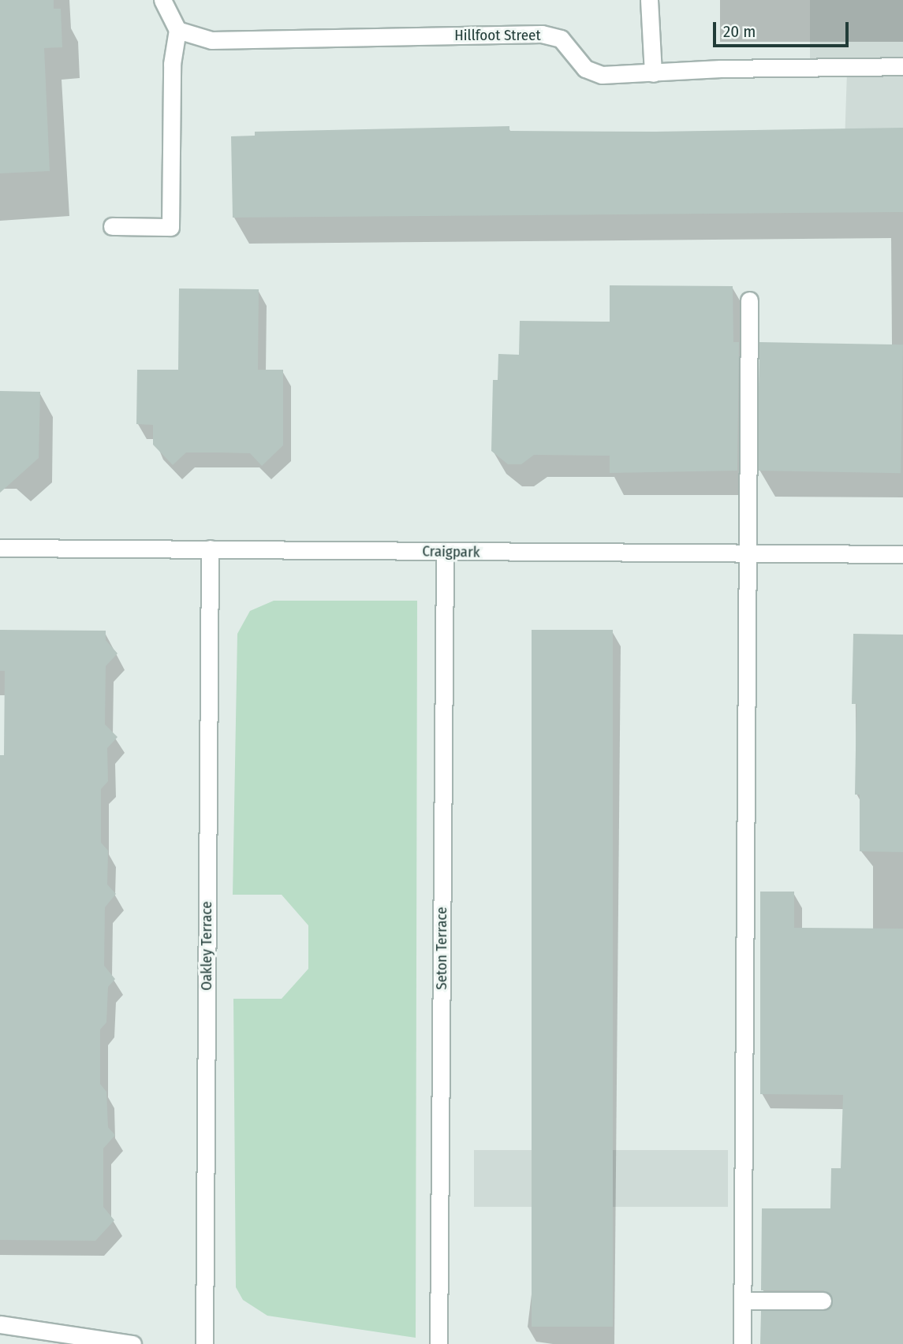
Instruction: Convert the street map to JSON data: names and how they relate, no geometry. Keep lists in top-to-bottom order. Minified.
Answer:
{"streets":{"street":["Hillfoot Street","Craigpark","Oakley Terrace","Seton Terrace"]},"crossings":[["Craigpark","Oakley Terrace"],["Craigpark","Seton Terrace"]],"scale_bar":"20 m"}
